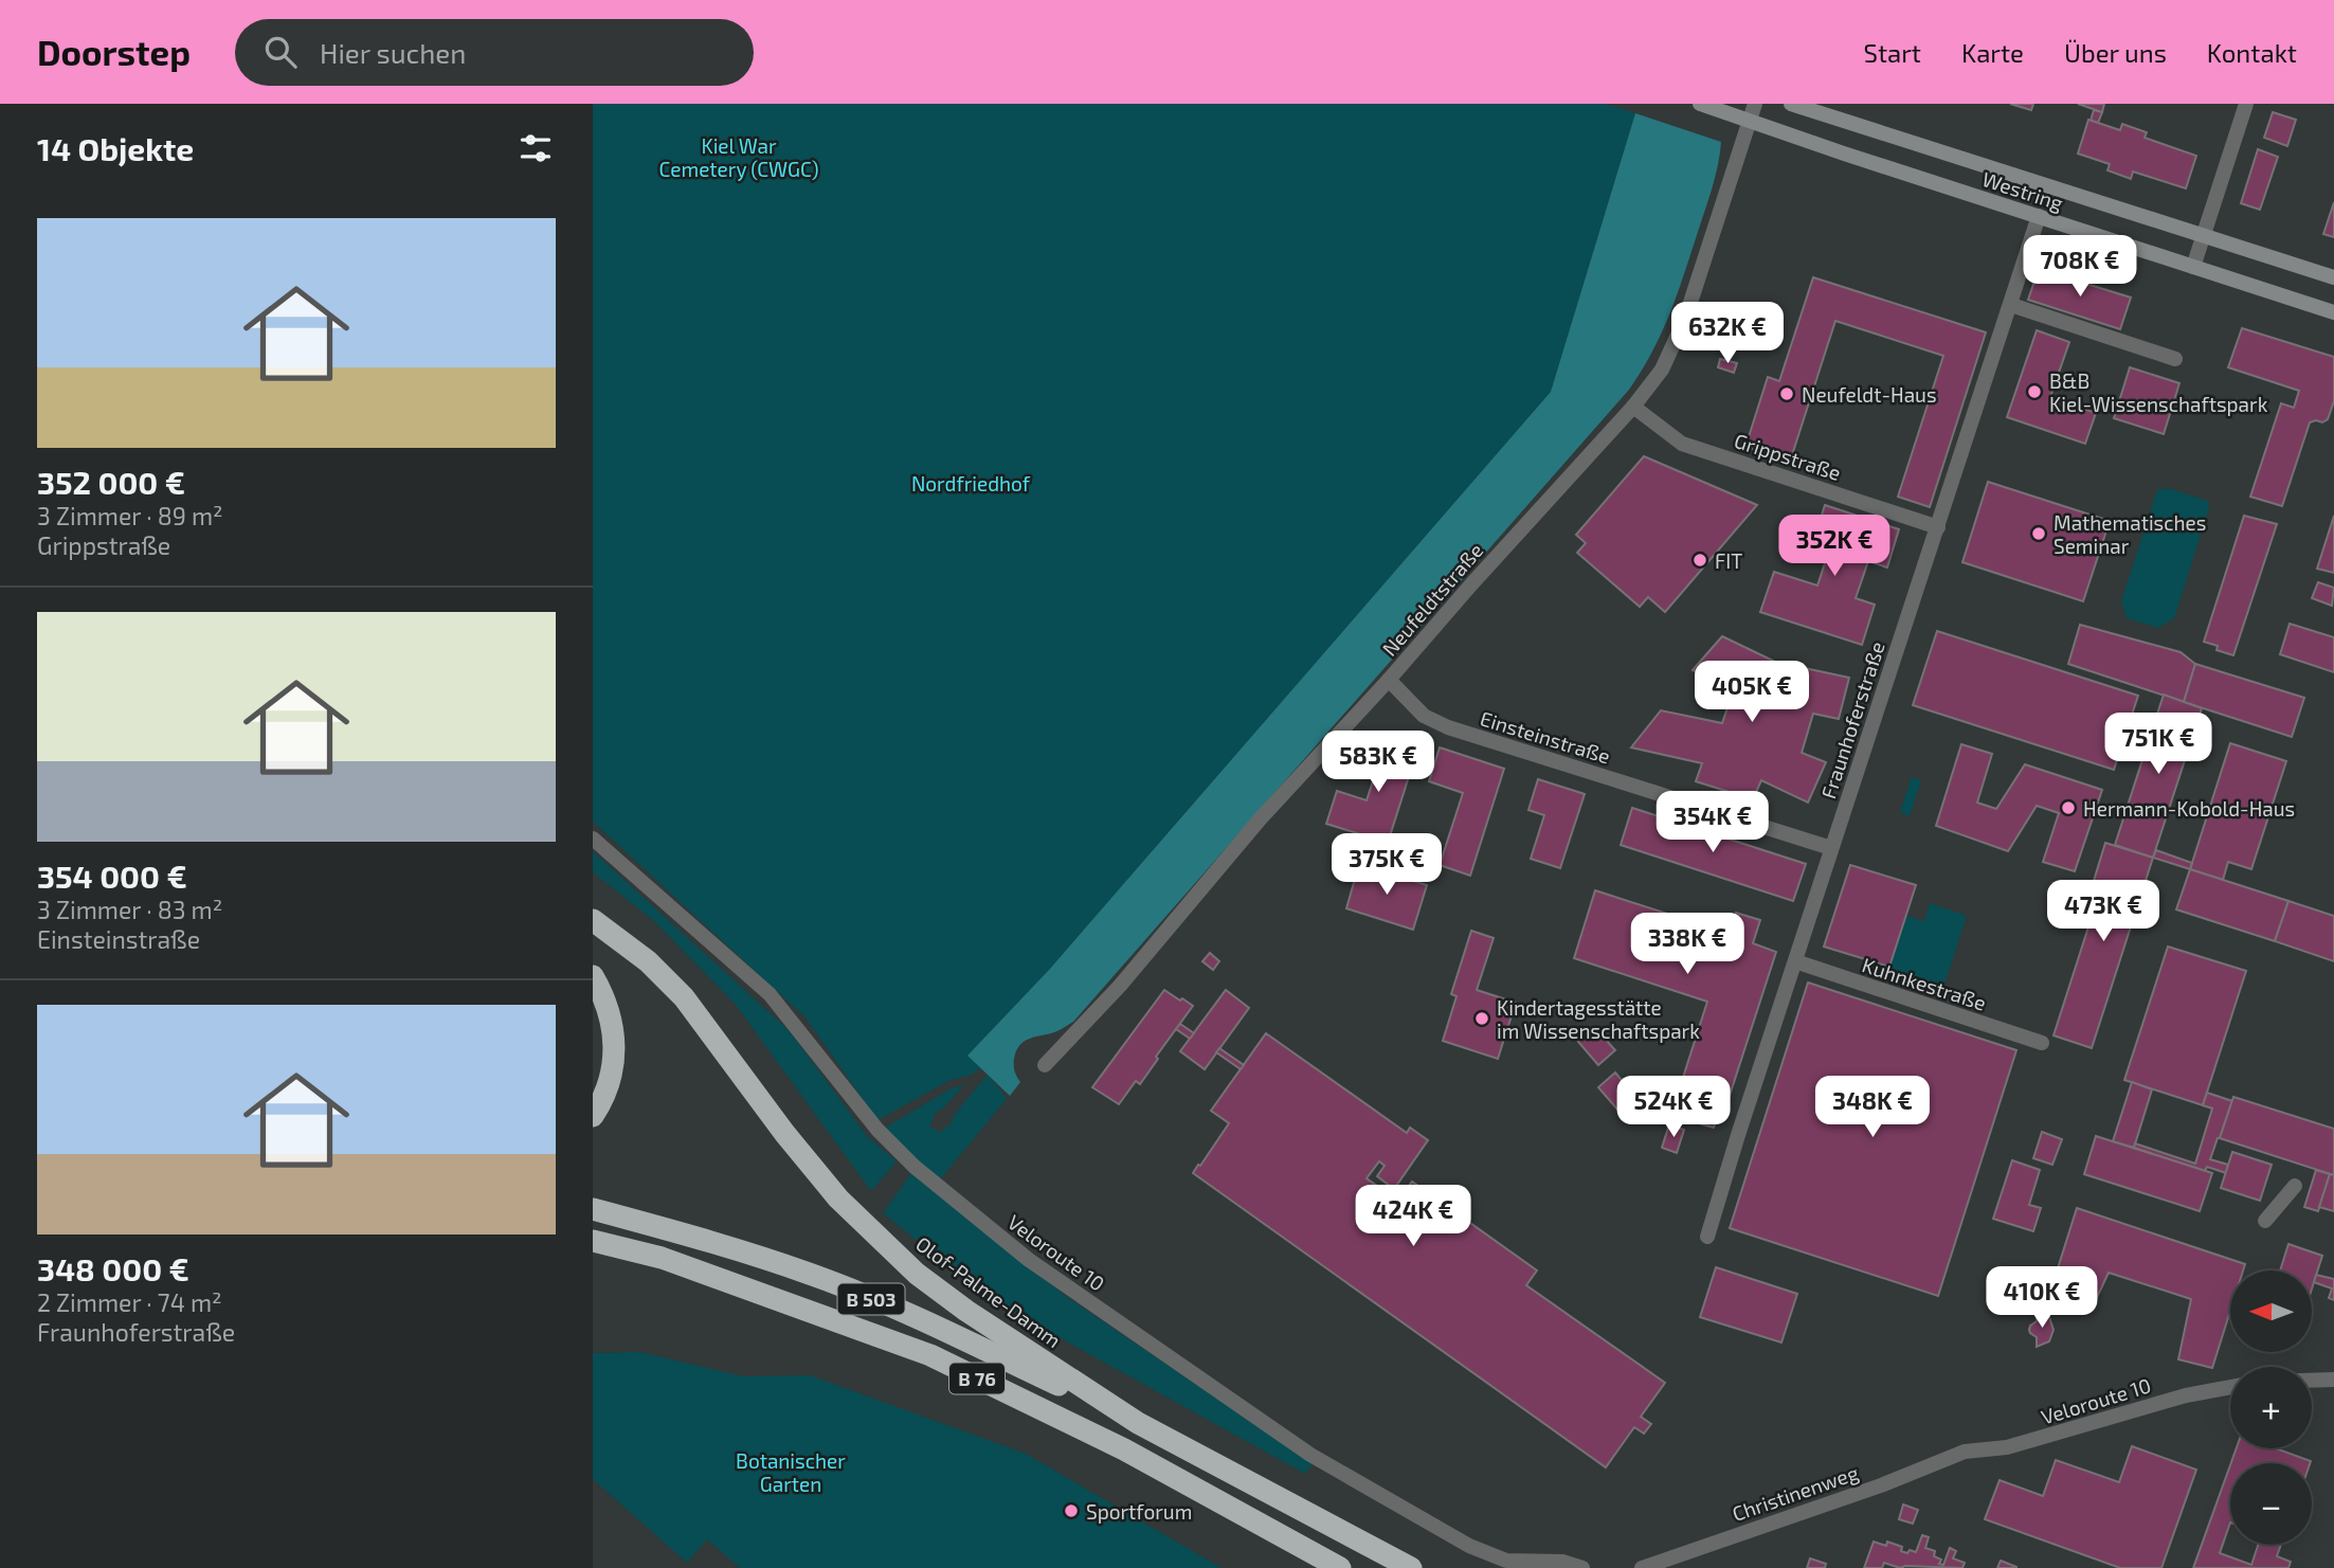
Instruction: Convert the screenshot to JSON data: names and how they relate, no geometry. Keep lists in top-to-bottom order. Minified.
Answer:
{"streets":{"highway":["Olof-Palme-Damm","B 503","B 76"],"main road":["Westring"],"street":["Grippstraße","Neufeldtstraße","Fraunhoferstraße","Einsteinstraße","Kuhnkestraße","Veloroute 10","Christinenweg"]},"crossings":[["Westring","Neufeldtstraße"],["Westring","Fraunhoferstraße"],["Grippstraße","Neufeldtstraße"],["Grippstraße","Fraunhoferstraße"],["Neufeldtstraße","Einsteinstraße"],["Fraunhoferstraße","Einsteinstraße"],["Fraunhoferstraße","Kuhnkestraße"],["Veloroute 10","Christinenweg"],["Olof-Palme-Damm","B 503"]],"parks":["Kiel War Cemetery (CWGC)","Nordfriedhof","Botanischer Garten"],"places":["B&B Kiel-Wissenschaftspark","Neufeldt-Haus","Mathematisches Seminar","FIT","Hermann-Kobold-Haus","Kindertagesstätte im Wissenschaftspark","Sportforum"],"north":"left","page":{"header":"Doorstep","search":"Hier suchen","nav":["Start","Karte","Über uns","Kontakt"],"heading":"14 Objekte","list":[{"name":"352 000 €","note":"3 Zimmer · 89 m² · Grippstraße"},{"name":"354 000 €","note":"3 Zimmer · 83 m² · Einsteinstraße"},{"name":"348 000 €","note":"2 Zimmer · 74 m² · Fraunhoferstraße"}],"price":["708K €","632K €","352K €","405K €","751K €","583K €","354K €","375K €","473K €","338K €","524K €","348K €","424K €","410K €"],"map_buttons":["+","−"]}}
